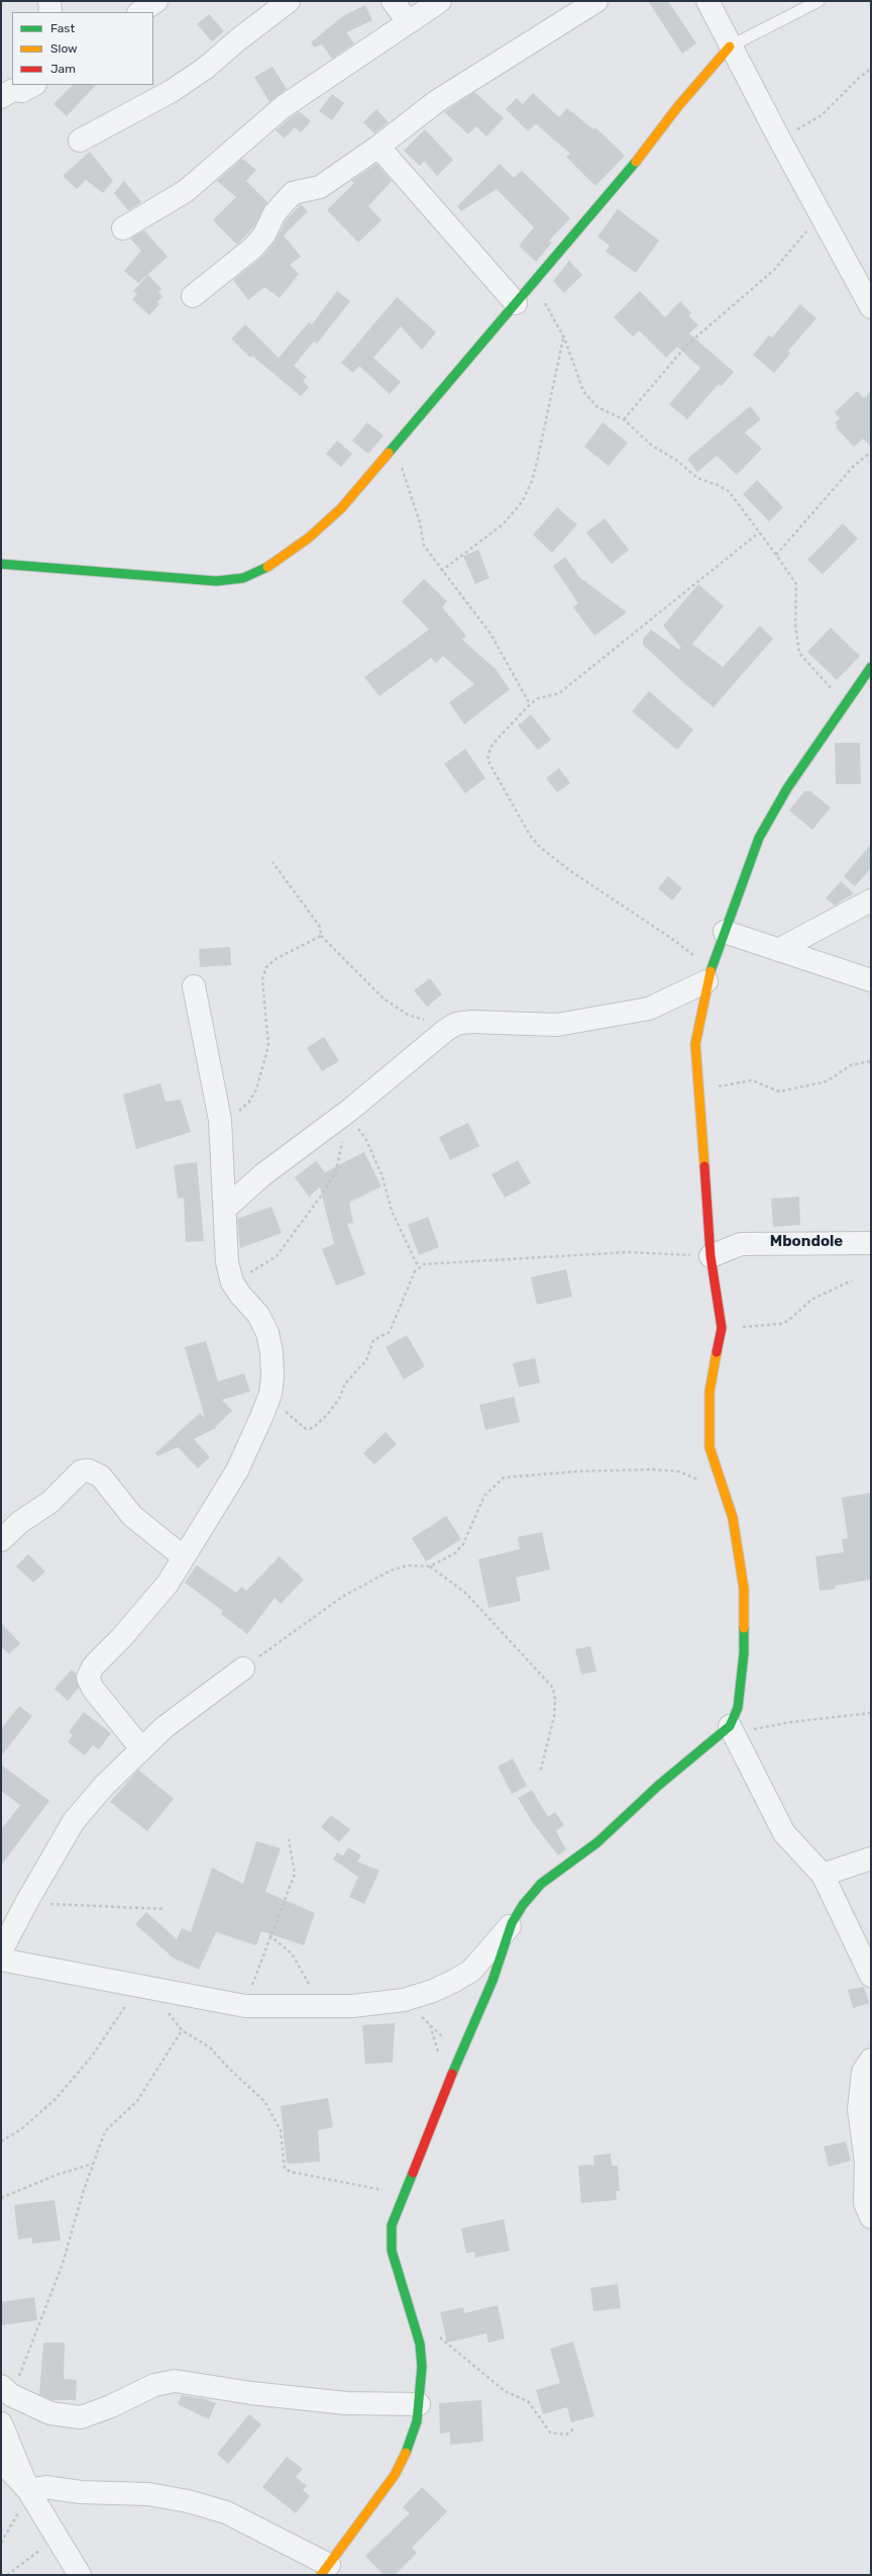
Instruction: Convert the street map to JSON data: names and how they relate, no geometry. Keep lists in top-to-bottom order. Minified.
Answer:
{"districts":["Mbondole"],"legend":["Fast","Slow","Jam"]}
